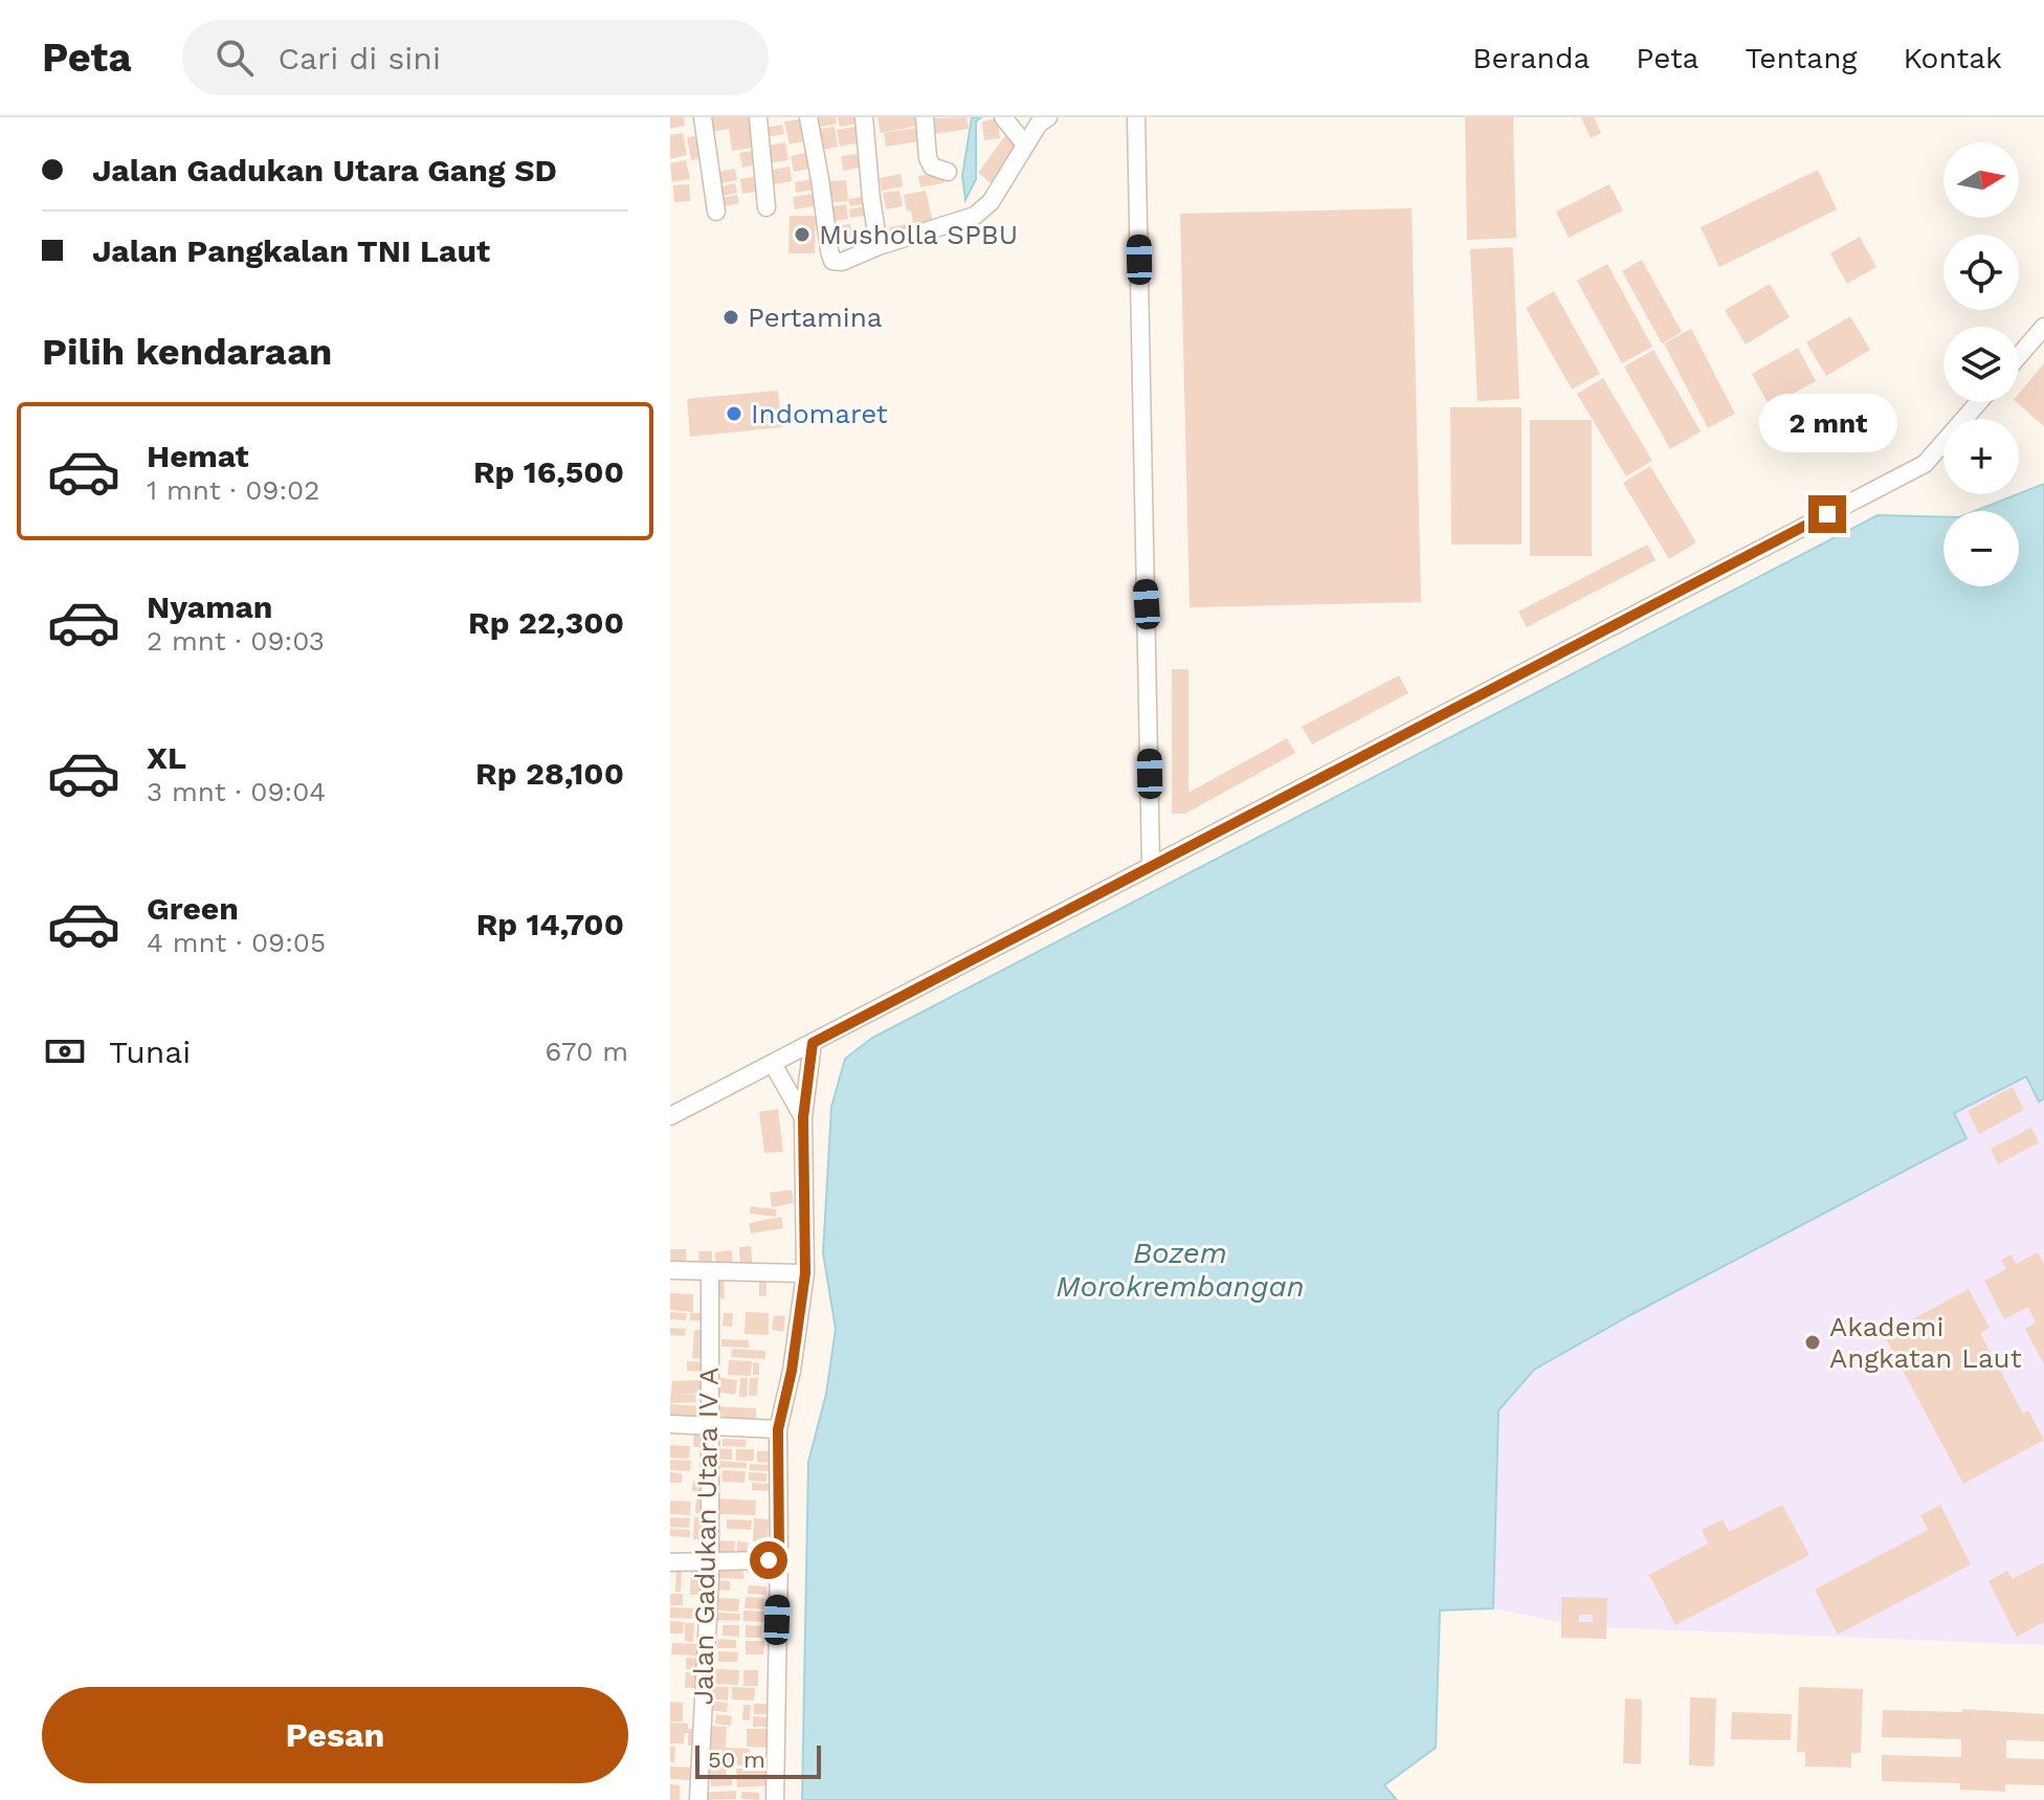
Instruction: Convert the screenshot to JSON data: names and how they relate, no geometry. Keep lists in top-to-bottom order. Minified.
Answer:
{"streets":{"street":["Jalan Gadukan Utara IV A"]},"water":["Bozem Morokrembangan"],"places":["Musholla SPBU","Pertamina","Indomaret","Akademi Angkatan Laut"],"scale_bar":"50 m","north":"right","page":{"header":"Peta","search":"Cari di sini","nav":["Beranda","Peta","Tentang","Kontak"],"banner":["Jalan Gadukan Utara Gang SD","Jalan Pangkalan TNI Laut"],"map_buttons":["+","−"],"heading":"Pilih kendaraan","bubble":"2 mnt","list":[{"name":"Hemat","note":"1 mnt · 09:02","value":"Rp 16,500"},{"name":"Nyaman","note":"2 mnt · 09:03","value":"Rp 22,300"},{"name":"XL","note":"3 mnt · 09:04","value":"Rp 28,100"},{"name":"Green","note":"4 mnt · 09:05","value":"Rp 14,700"}],"pay":["Tunai","670 m"],"buttons":"Pesan","scale":"50 m"}}
